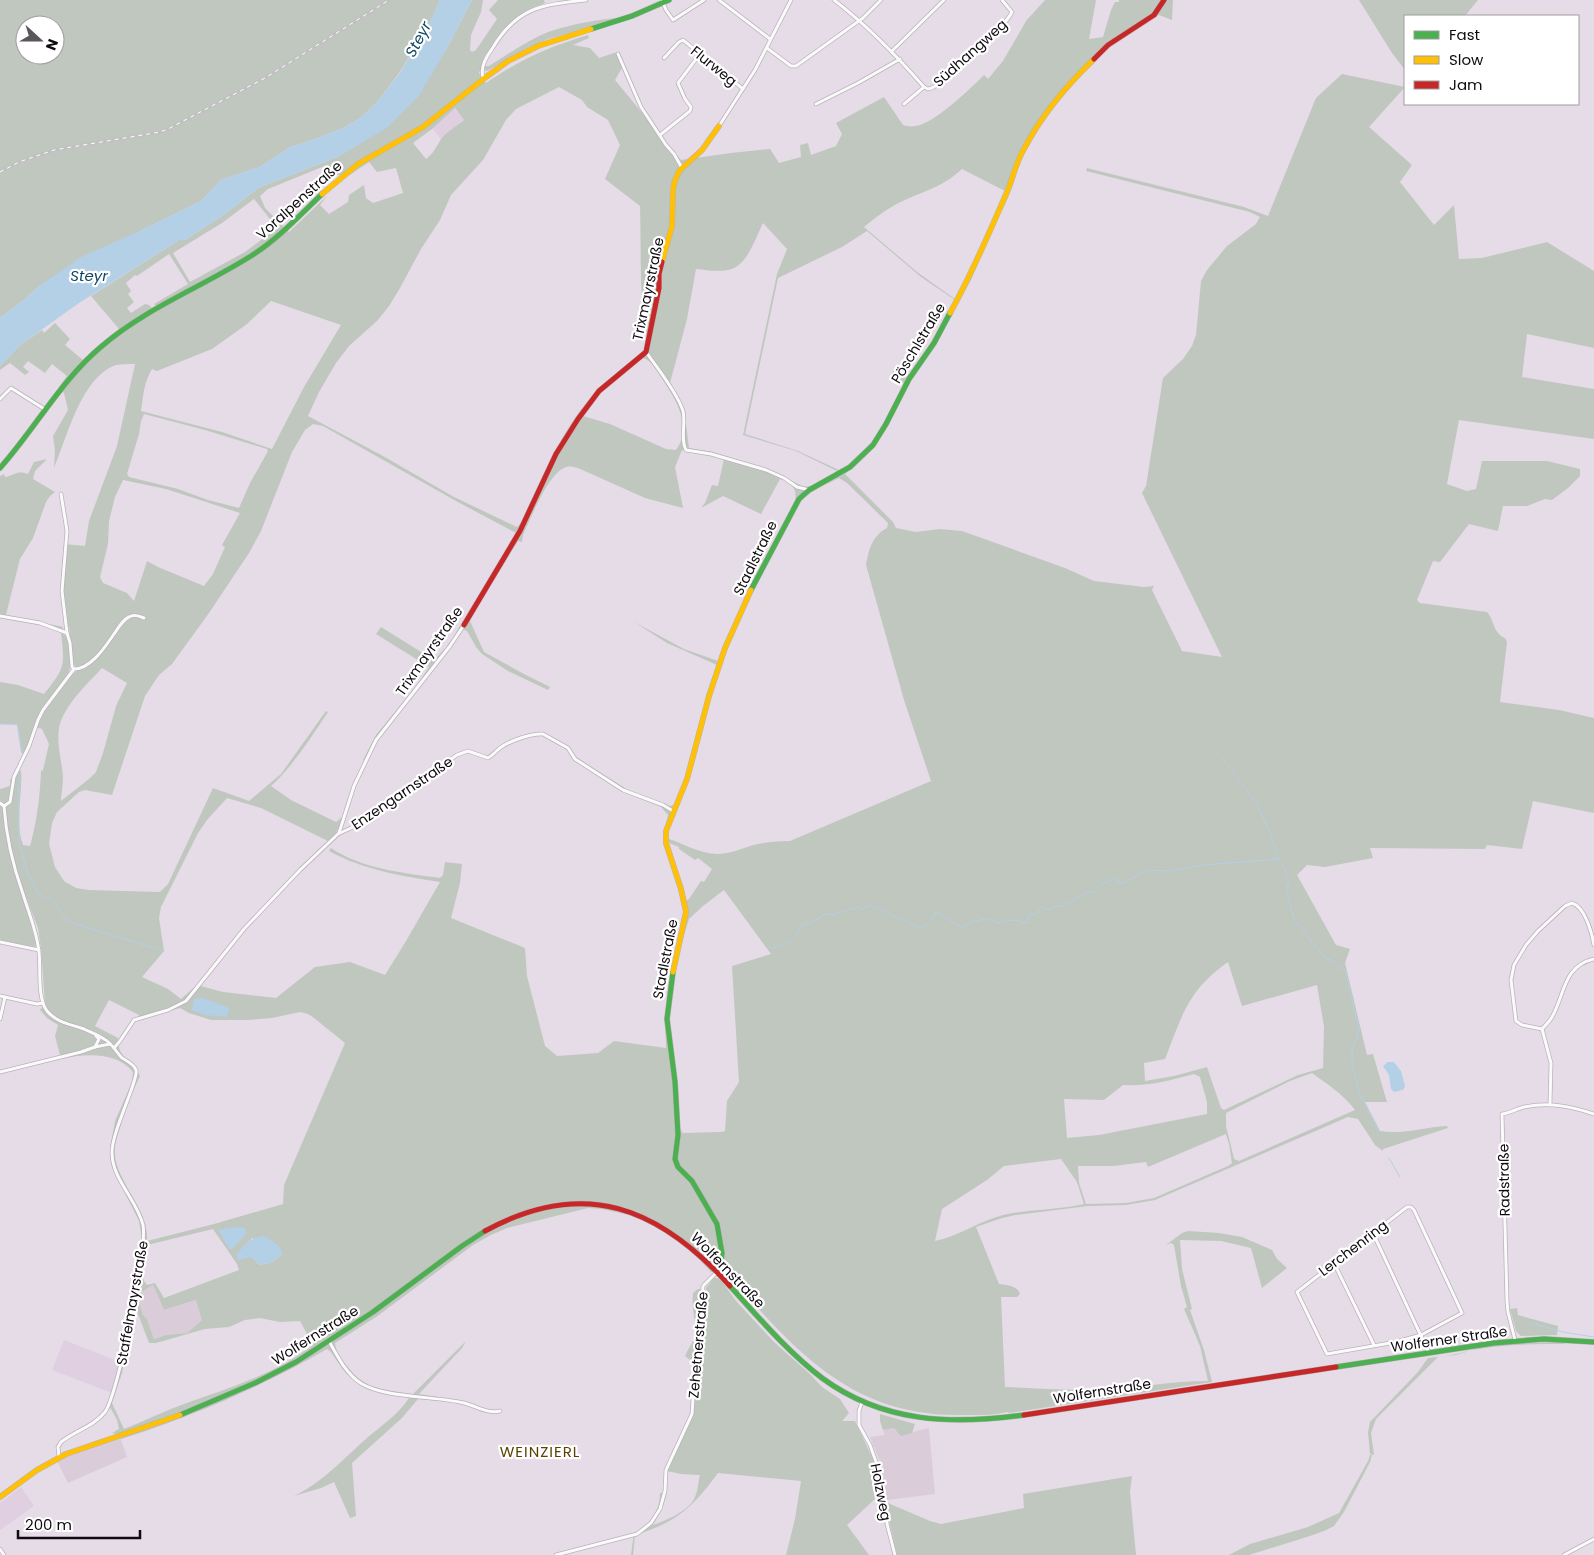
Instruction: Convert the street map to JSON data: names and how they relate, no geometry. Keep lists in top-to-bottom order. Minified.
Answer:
{"streets":{"main road":["Voralpenstraße","Trixmayrstraße","Pöschlstraße","Stadlstraße","Wolfernstraße","Wolferner Straße"],"street":["Südhangweg","Flurweg","Enzengarnstraße","Radstraße","Lerchenring","Staffelmayrstraße","Zehetnerstraße","Holzweg"]},"crossings":[["Trixmayrstraße","Enzengarnstraße"],["Trixmayrstraße","Staffelmayrstraße"],["Pöschlstraße","Stadlstraße"],["Stadlstraße","Enzengarnstraße"],["Stadlstraße","Wolfernstraße"],["Stadlstraße","Zehetnerstraße"],["Radstraße","Wolferner Straße"],["Wolfernstraße","Staffelmayrstraße"],["Wolfernstraße","Wolferner Straße"],["Wolfernstraße","Zehetnerstraße"],["Wolfernstraße","Holzweg"]],"districts":["WEINZIERL"],"water":["Steyr"],"legend":["Fast","Slow","Jam"],"scale_bar":"200 m","north":"right"}
